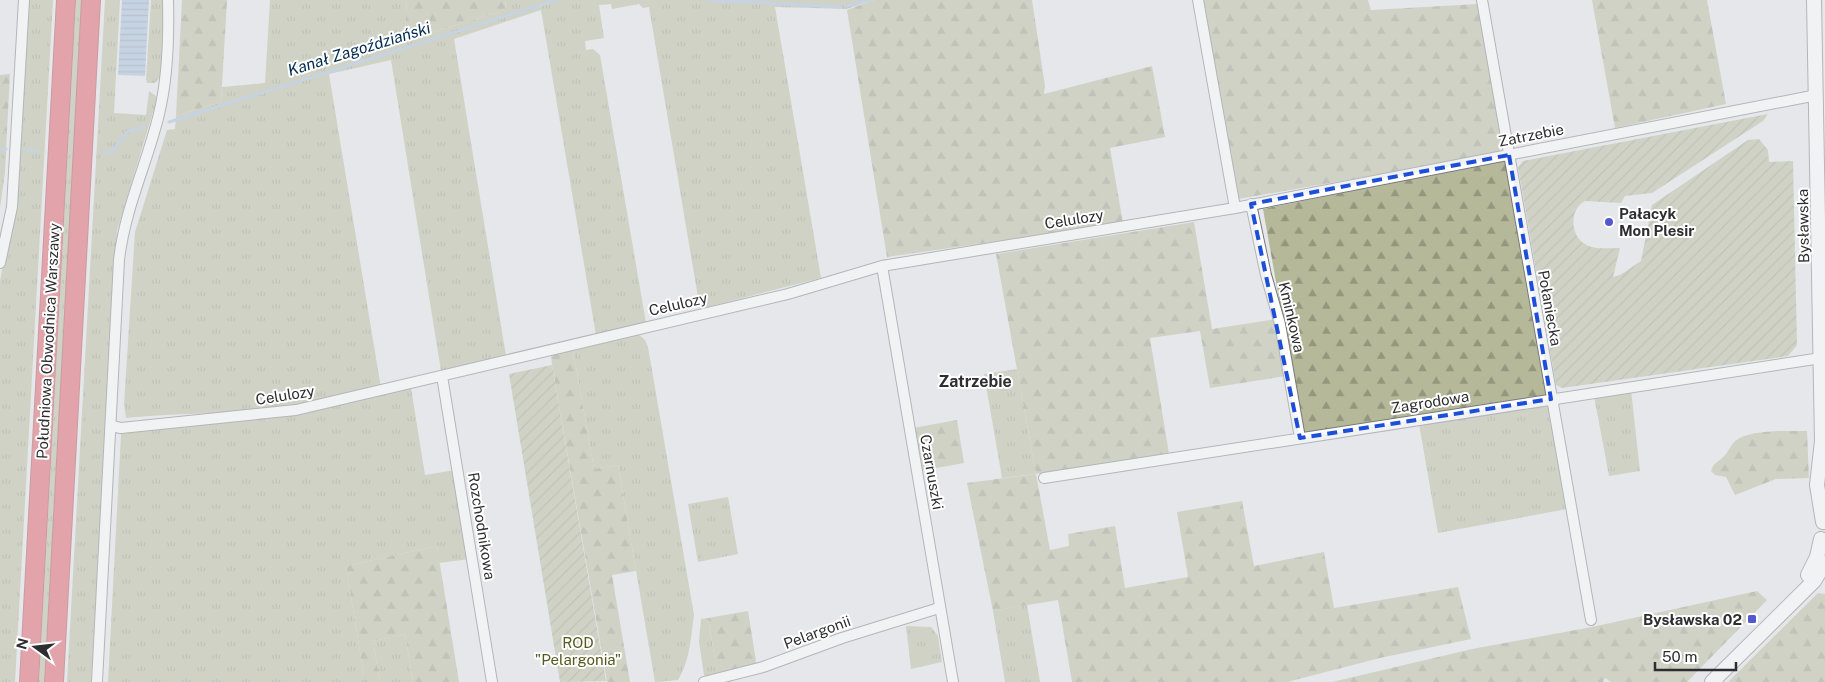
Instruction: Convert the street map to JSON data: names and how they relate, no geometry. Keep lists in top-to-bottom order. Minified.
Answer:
{"streets":{"highway":["Południowa Obwodnica Warszawy"],"street":["Zatrzebie","Celulozy","Bysławska","Połaniecka","Kminkowa","Zagrodowa","Czarnuszki","Rozchodnikowa","Pelargonii"]},"crossings":[["Zatrzebie","Celulozy"],["Zatrzebie","Bysławska"],["Zatrzebie","Połaniecka"],["Zatrzebie","Kminkowa"],["Celulozy","Kminkowa"],["Celulozy","Czarnuszki"],["Celulozy","Rozchodnikowa"],["Bysławska","Zagrodowa"],["Połaniecka","Zagrodowa"],["Kminkowa","Zagrodowa"],["Czarnuszki","Pelargonii"]],"districts":["Zatrzebie"],"water":["Kanał Zagoździański"],"parks":["ROD \"Pelargonia\""],"places":{"other":["Pałacyk Mon Plesir"],"transit":["Bysławska 02"]},"scale_bar":"50 m","north":"left"}
